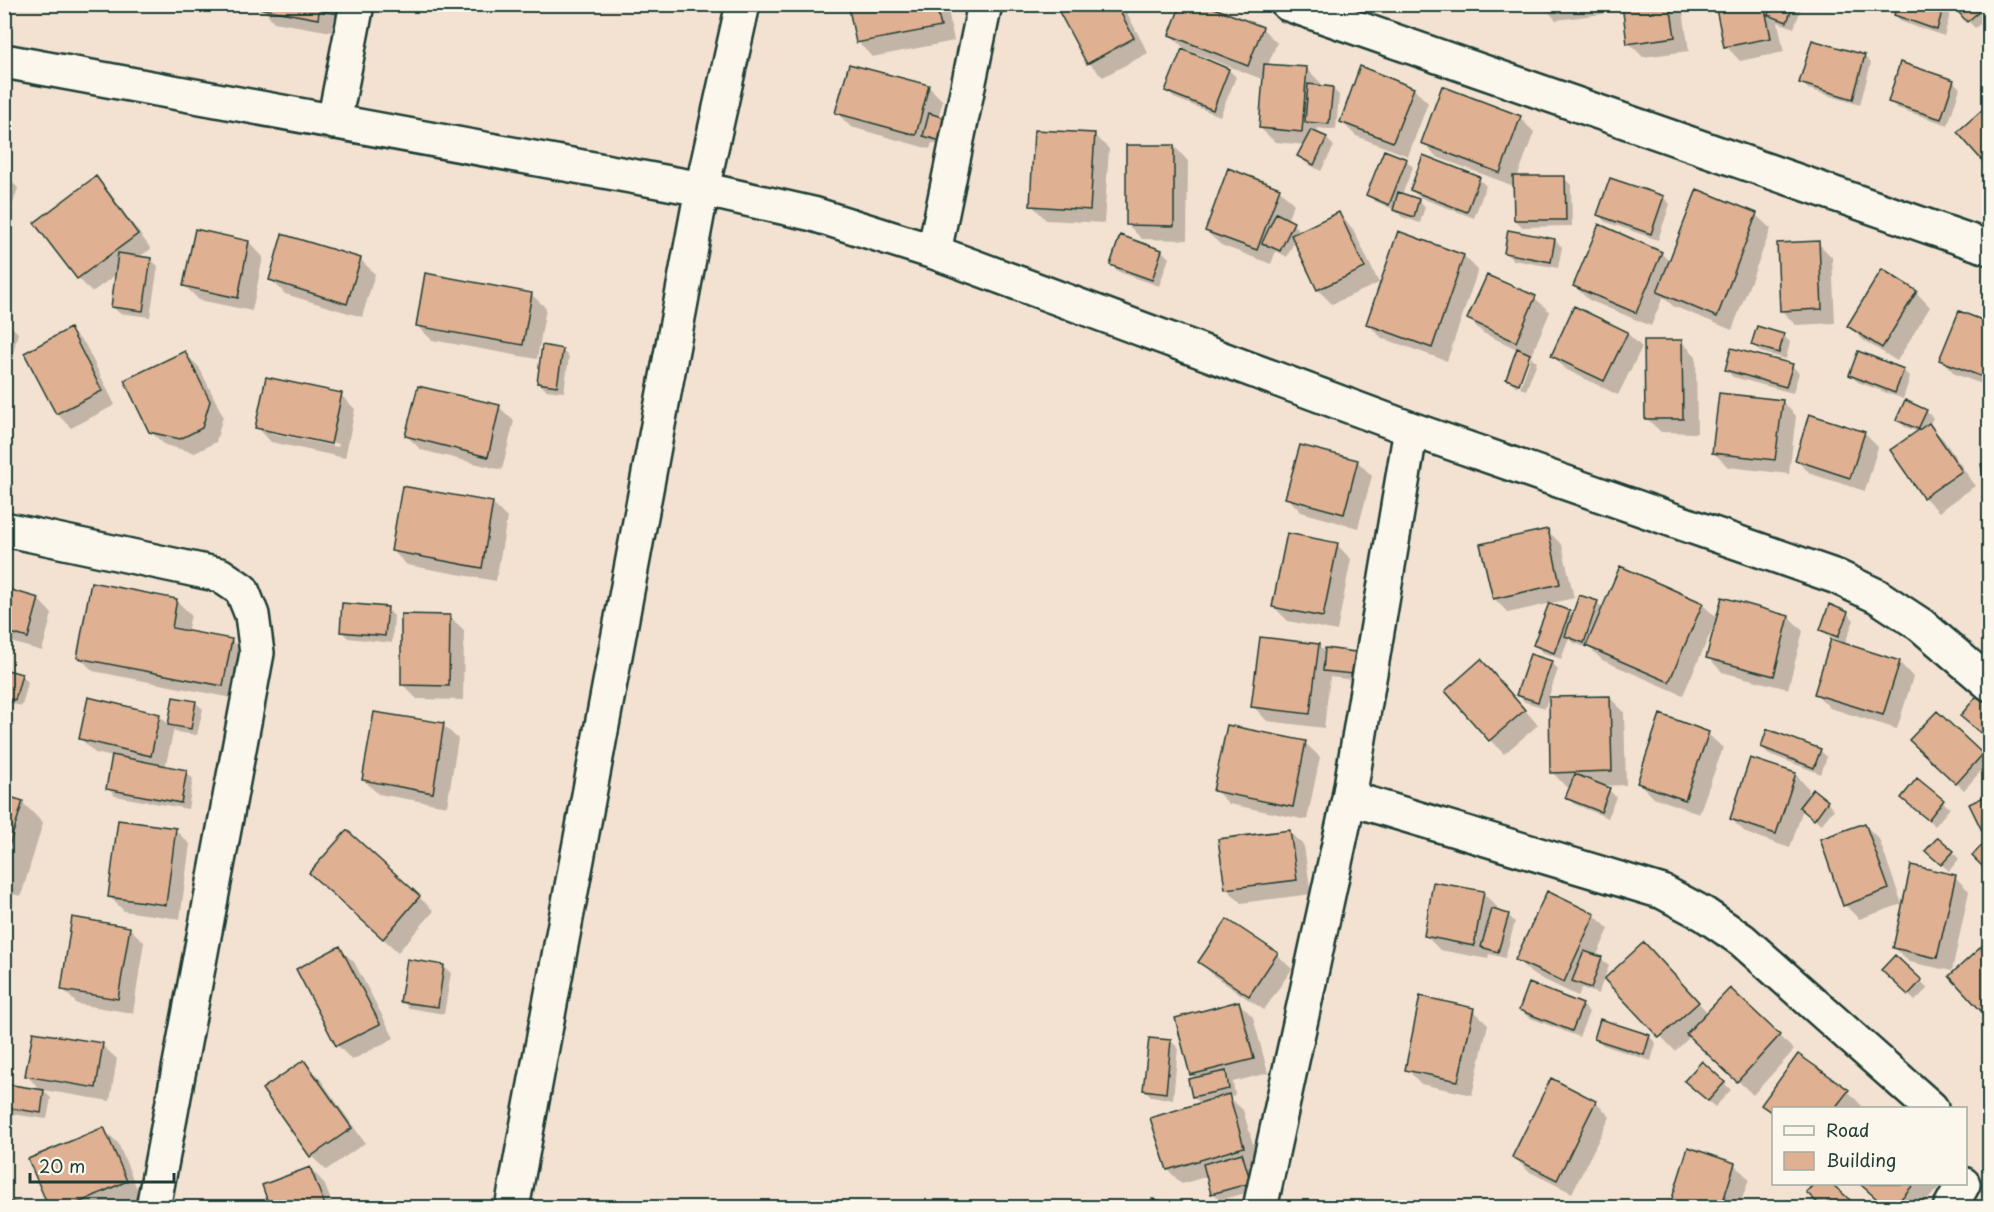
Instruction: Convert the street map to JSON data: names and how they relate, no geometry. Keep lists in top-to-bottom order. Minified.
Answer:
{"legend":["Road","Building"],"scale_bar":"20 m"}
